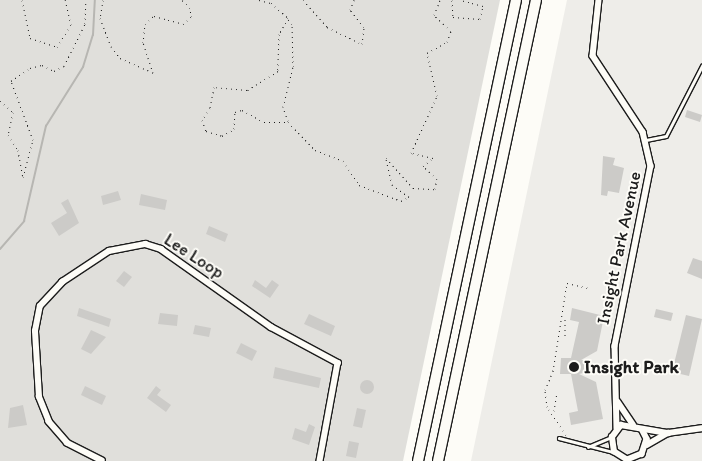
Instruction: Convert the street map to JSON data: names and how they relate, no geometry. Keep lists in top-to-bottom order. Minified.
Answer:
{"streets":{"street":["Insight Park Avenue","Lee Loop"]},"places":["Insight Park"]}
